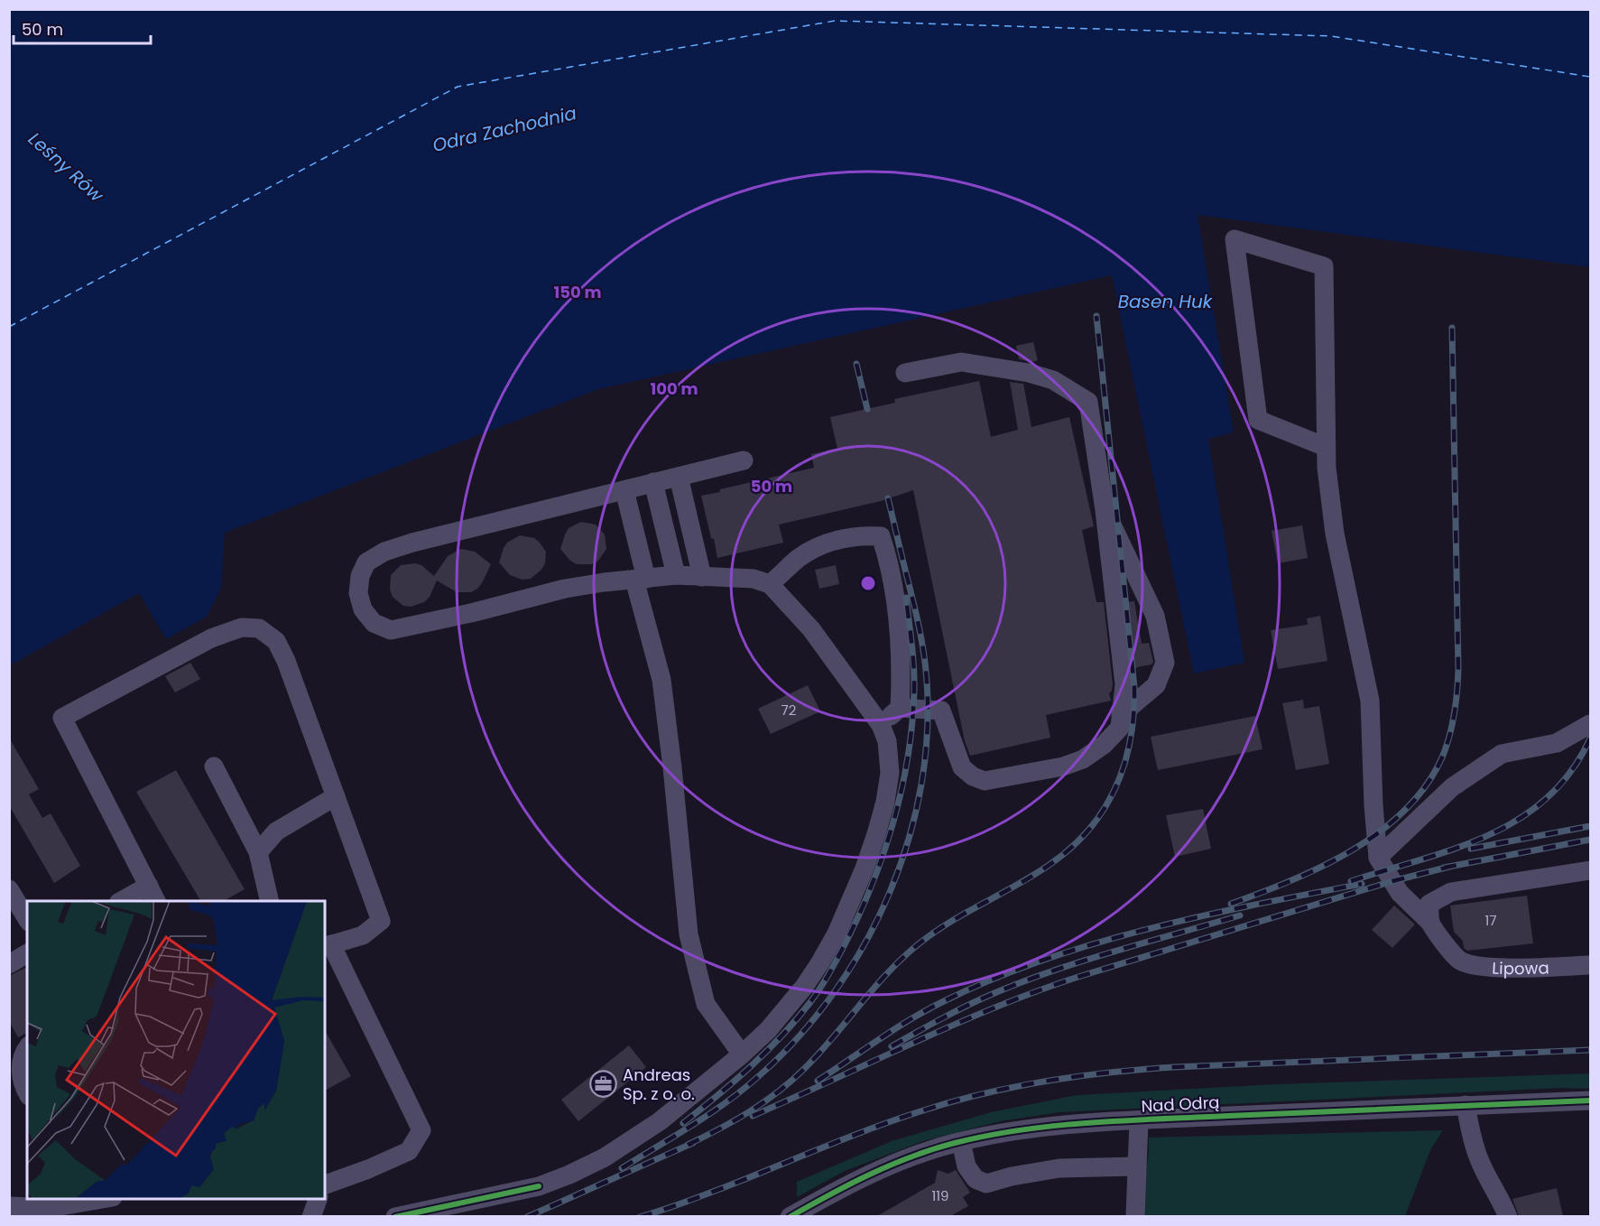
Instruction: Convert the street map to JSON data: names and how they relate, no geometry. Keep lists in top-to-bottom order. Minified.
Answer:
{"streets":{"street":["Lipowa","Nad Odrą"]},"water":["Odra Zachodnia","Leśny Rów","Basen Huk"],"places":{"office":["Andreas Sp. z o. o."]},"house_numbers":["72","17","119"],"scale_bar":"50 m","rings":["150 m","100 m","50 m"]}
